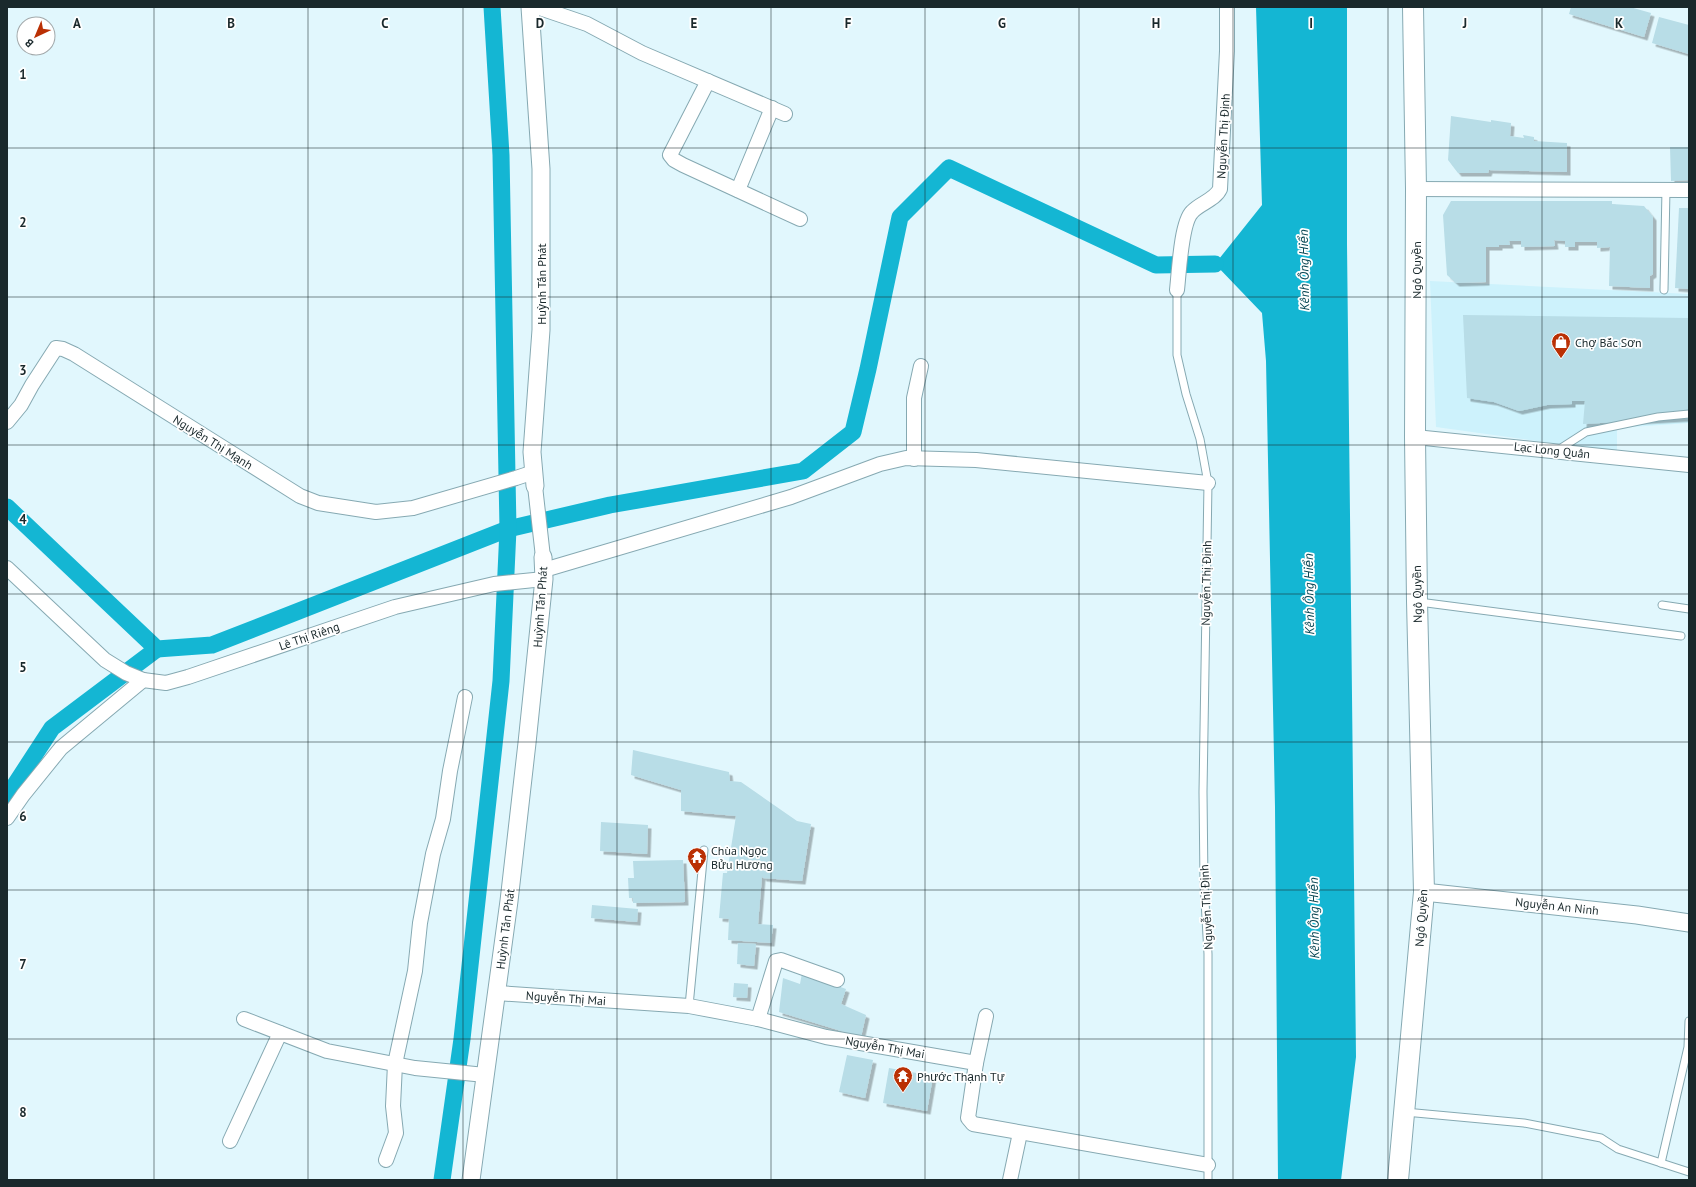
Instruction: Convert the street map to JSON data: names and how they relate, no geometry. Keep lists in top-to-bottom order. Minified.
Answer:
{"streets":{"main road":["Ngô Quyền"],"street":["Nguyễn Thị Định","Huỳnh Tấn Phát","Nguyễn Thị Mạnh","Lạc Long Quân","Lê Thị Riêng","Nguyễn An Ninh","Nguyễn Thị Mai"]},"crossings":[["Nguyễn Thị Định","Lê Thị Riêng"],["Ngô Quyền","Lạc Long Quân"],["Ngô Quyền","Nguyễn An Ninh"],["Huỳnh Tấn Phát","Nguyễn Thị Mạnh"],["Huỳnh Tấn Phát","Lê Thị Riêng"],["Huỳnh Tấn Phát","Nguyễn Thị Mai"]],"water":["Kênh Ông Hiển"],"places":{"shop":["Chợ Bắc Sơn"],"temple":["Chùa Ngọc Bửu Hương","Phước Thạnh Tự"]},"north":"bottom left","grid":{"columns":["A","B","C","D","E","F","G","H","I","J","K"],"rows":["1","2","3","4","5","6","7","8"]}}
